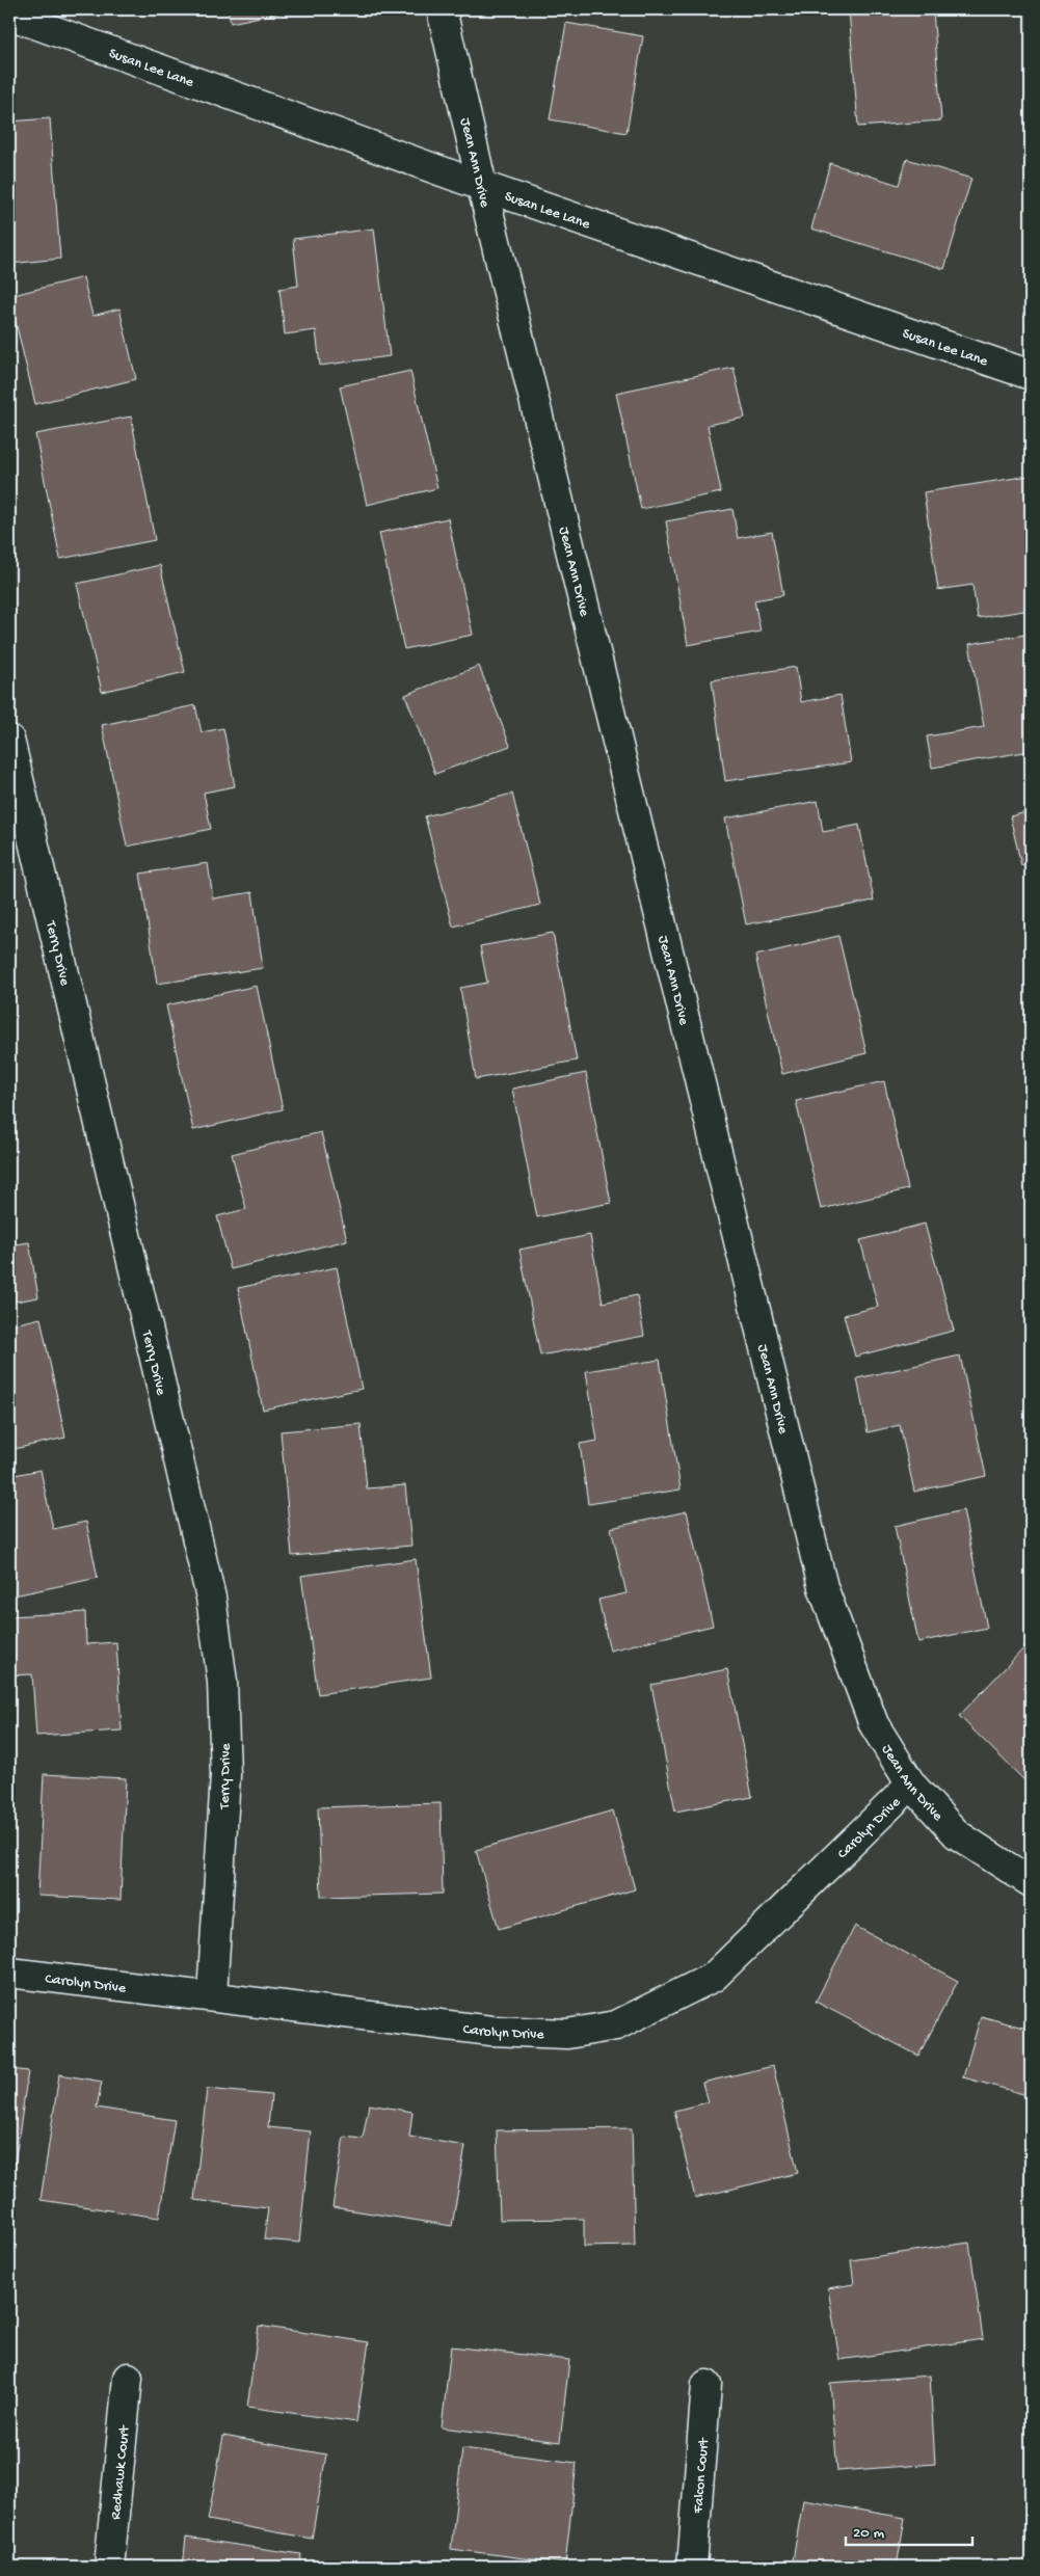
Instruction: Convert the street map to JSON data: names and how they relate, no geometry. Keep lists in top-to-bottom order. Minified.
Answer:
{"streets":{"street":["Susan Lee Lane","Jean Ann Drive","Terry Drive","Carolyn Drive","Redhawk Court","Falcon Court"]},"crossings":[["Susan Lee Lane","Jean Ann Drive"],["Jean Ann Drive","Carolyn Drive"],["Terry Drive","Carolyn Drive"]],"scale_bar":"20 m"}
